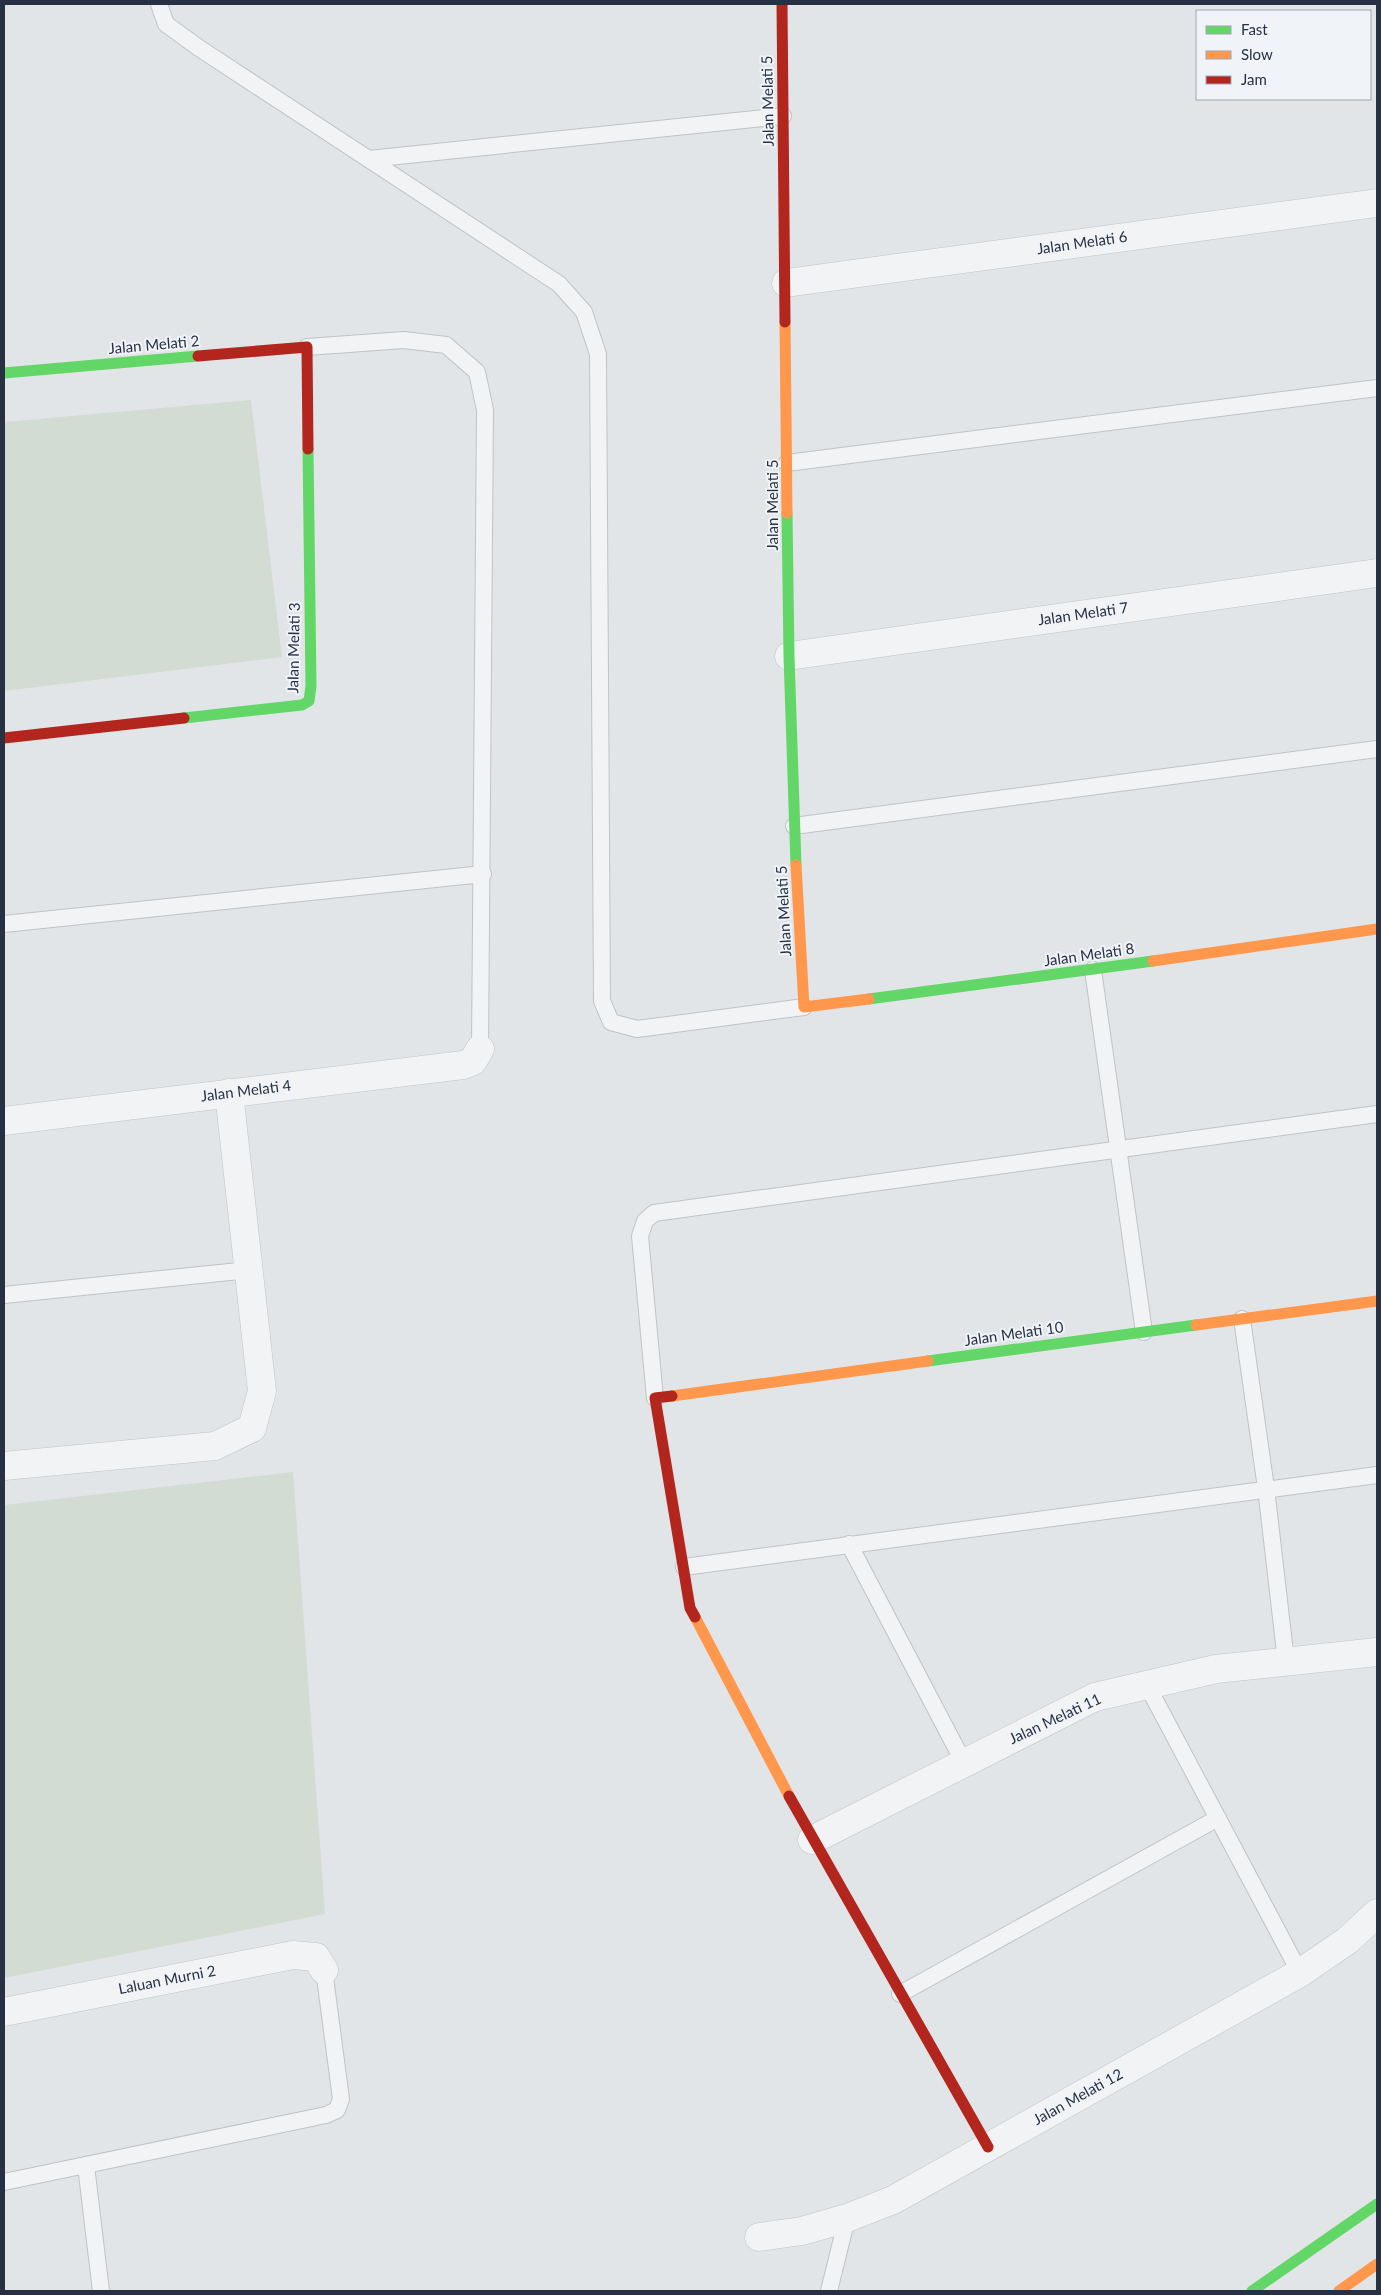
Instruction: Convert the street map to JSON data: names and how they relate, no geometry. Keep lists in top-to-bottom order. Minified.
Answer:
{"streets":{"main road":["Jalan Melati 5","Jalan Melati 2","Jalan Melati 3","Jalan Melati 8","Jalan Melati 10"],"street":["Jalan Melati 6","Jalan Melati 7","Jalan Melati 4","Jalan Melati 11","Laluan Murni 2","Jalan Melati 12"]},"crossings":[["Jalan Melati 5","Jalan Melati 6"],["Jalan Melati 5","Jalan Melati 7"],["Jalan Melati 5","Jalan Melati 8"],["Jalan Melati 2","Jalan Melati 3"]],"legend":["Fast","Slow","Jam"]}
